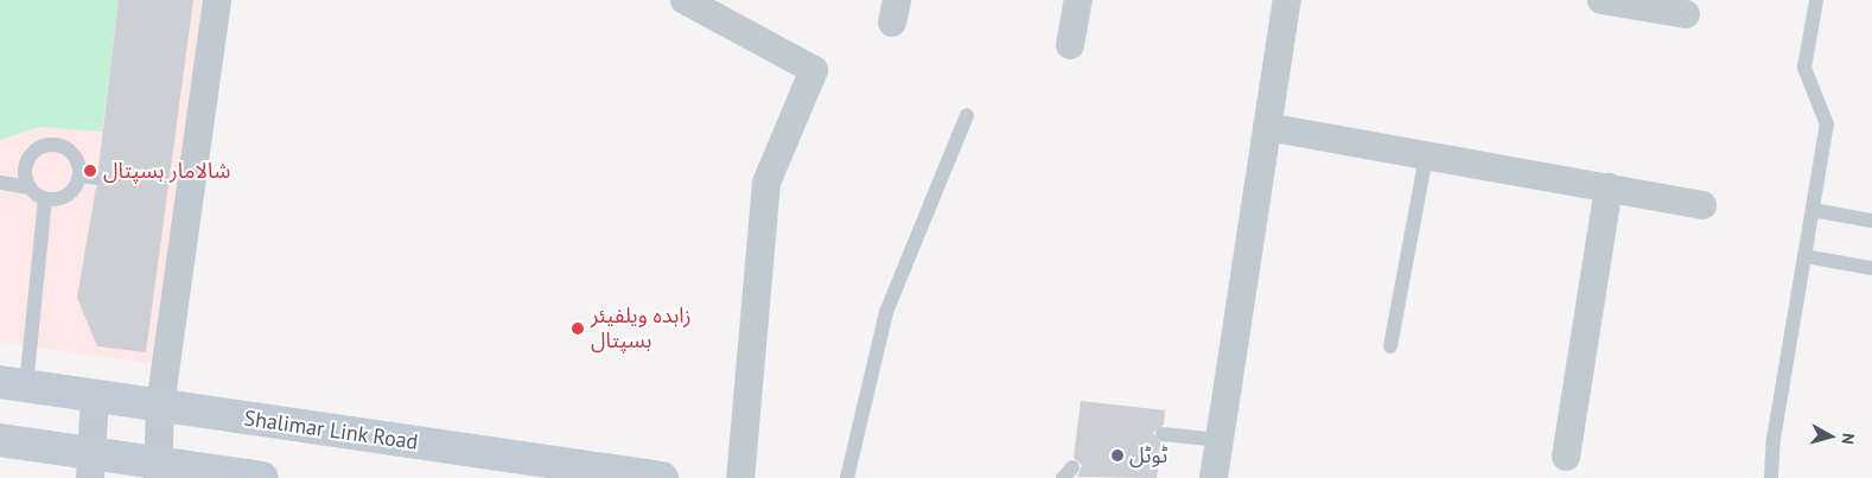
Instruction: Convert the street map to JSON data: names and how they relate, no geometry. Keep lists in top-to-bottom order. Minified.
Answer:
{"streets":{"main road":["Shalimar Link Road"]},"places":["شالامار ہسپتال","زاہدہ ویلفیئر ہسپتال","ٹوٹل"],"north":"right"}
